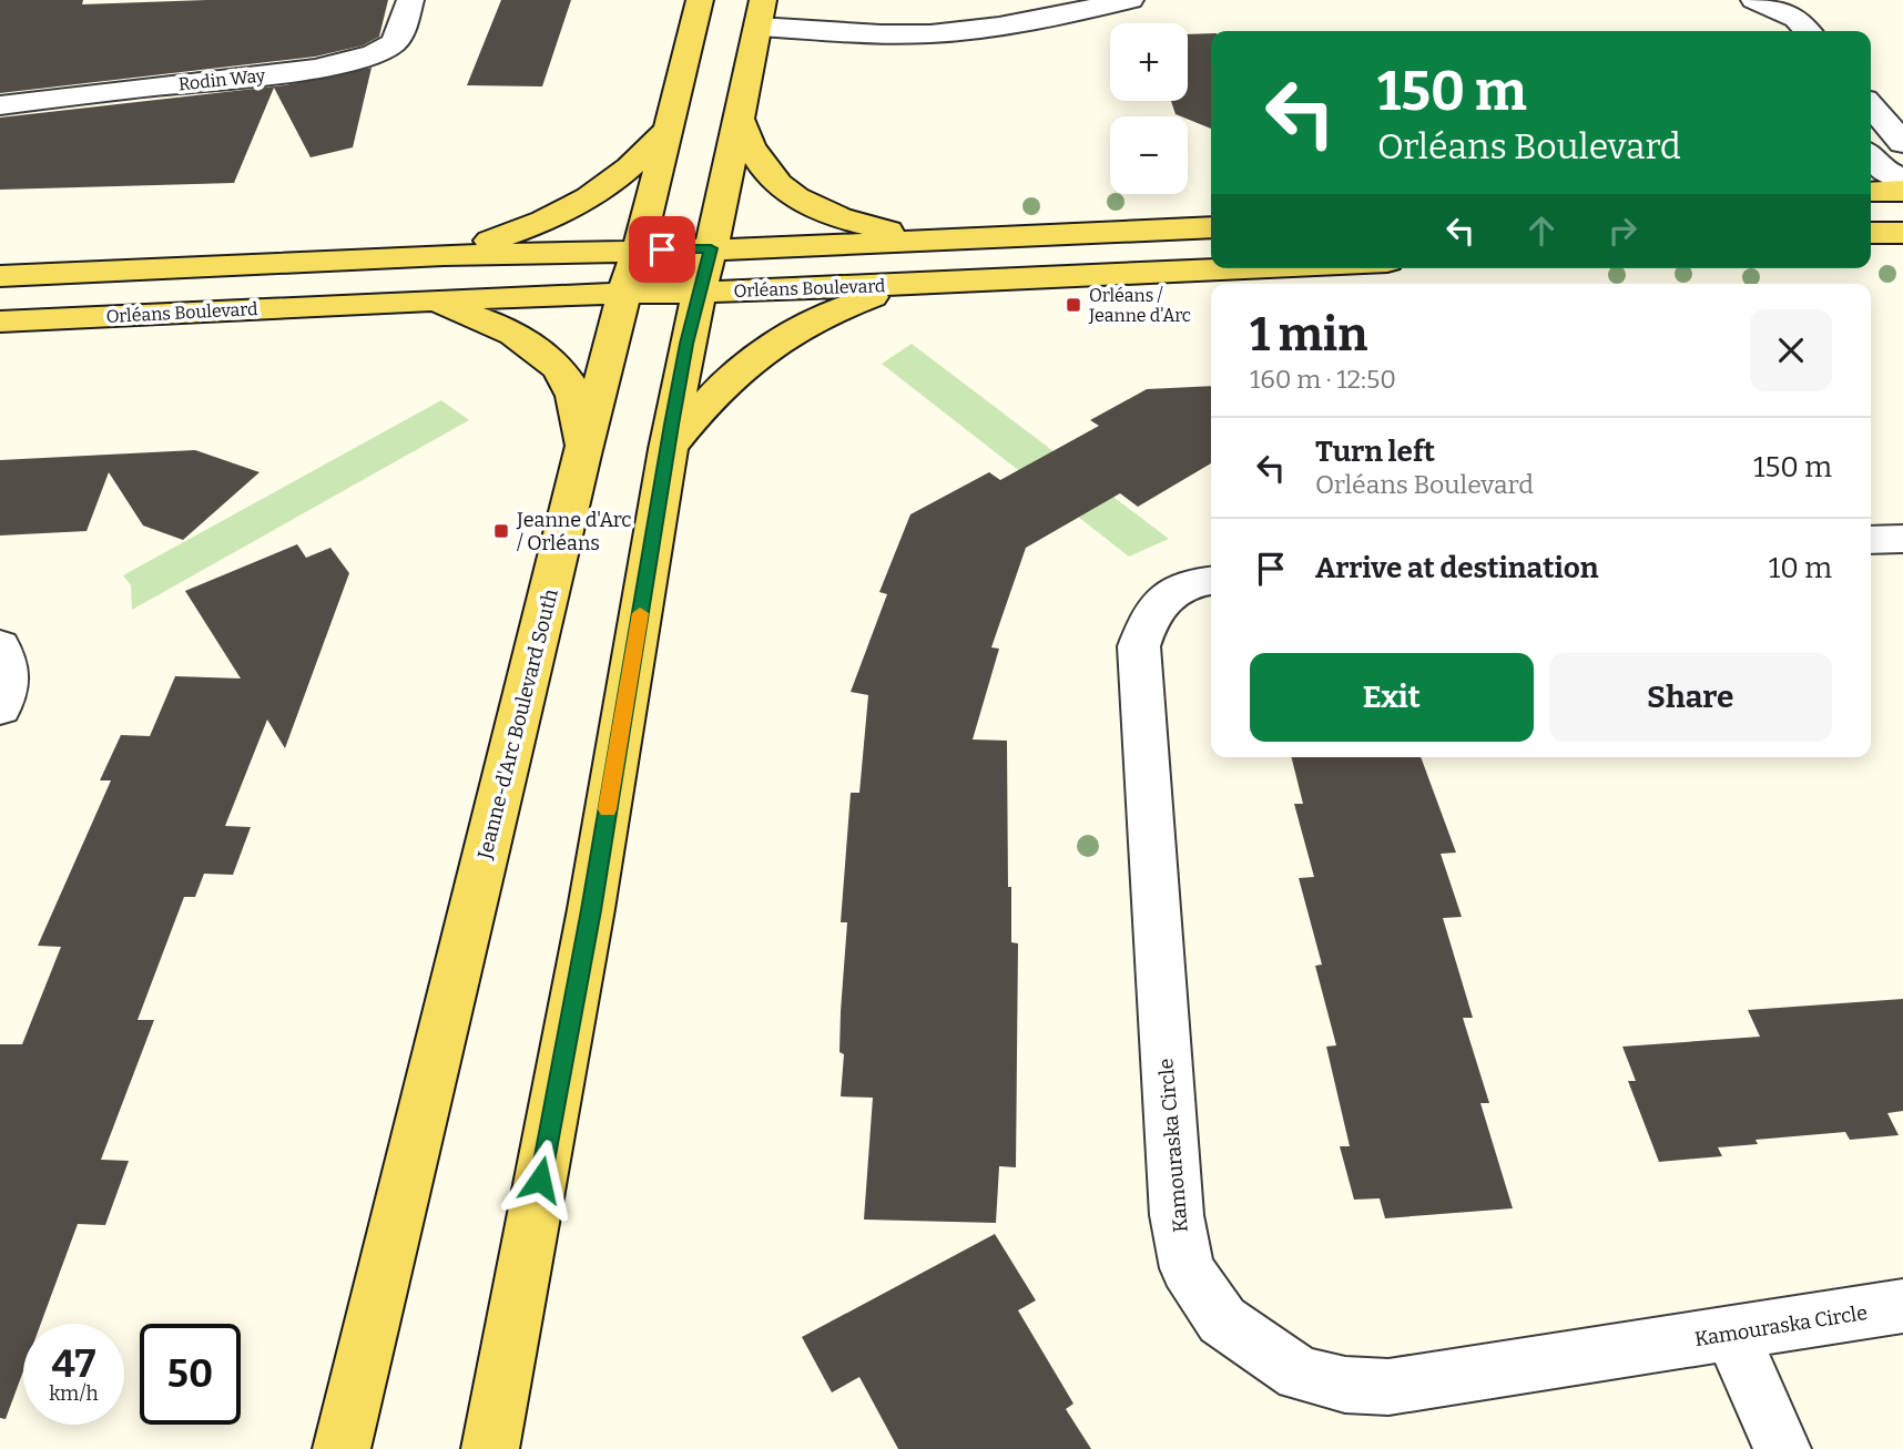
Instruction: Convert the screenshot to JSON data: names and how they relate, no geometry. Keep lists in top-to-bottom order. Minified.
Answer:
{"streets":{"main road":["Orléans Boulevard","Jeanne-d'Arc Boulevard South"],"street":["Rodin Way","Kamouraska Circle"]},"crossings":[["Orléans Boulevard","Jeanne-d'Arc Boulevard South"]],"places":{"transit":["Orléans / Jeanne d'Arc","Jeanne d'Arc / Orléans"]},"page":{"map_buttons":["+","−"],"turn":["150 m","Orléans Boulevard"],"heading":["1 min","160 m · 12:50"],"list":[{"name":"Turn left","note":"Orléans Boulevard","value":"150 m"},{"name":"Arrive at destination","value":"10 m"}],"buttons":["Exit","Share"],"speed":"47 km/h","limit":"50"}}
